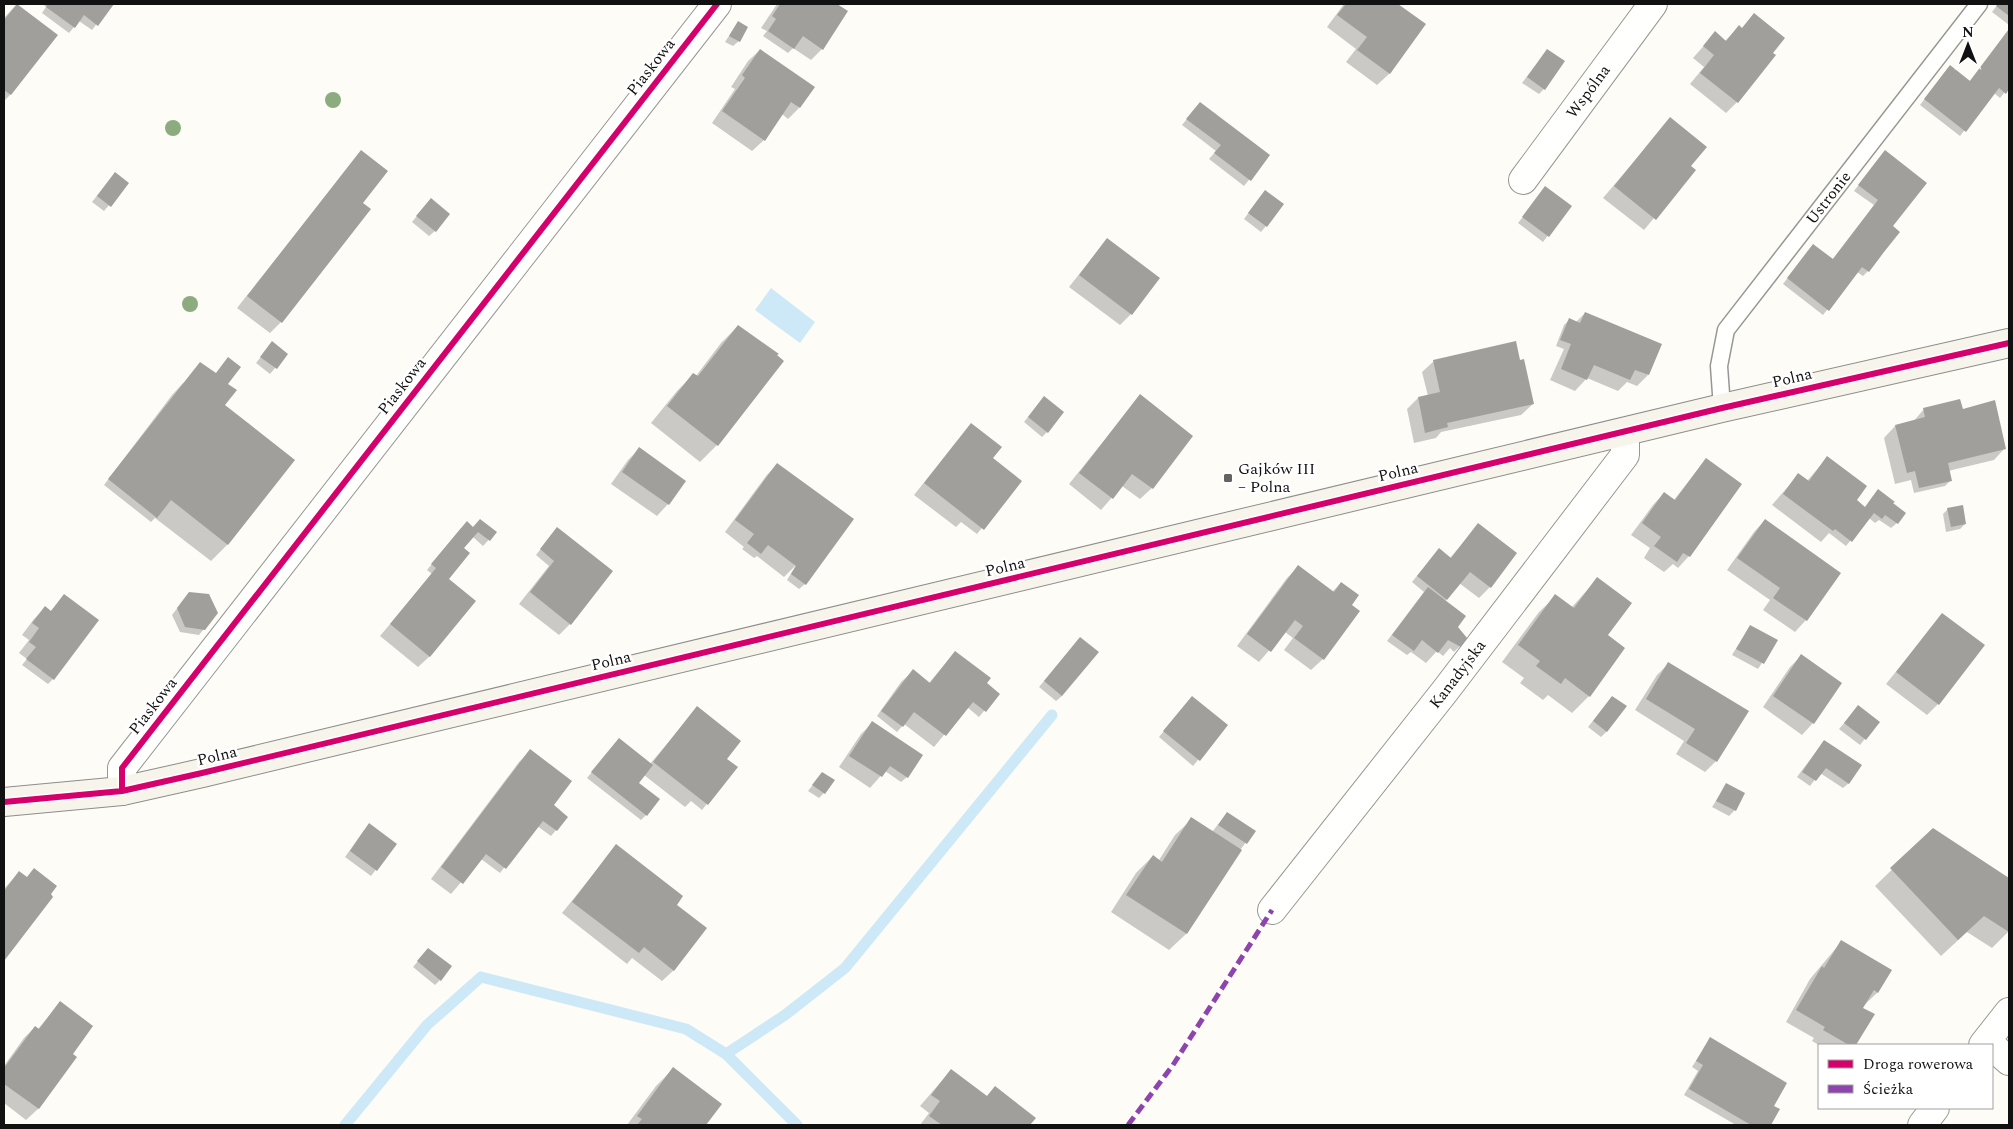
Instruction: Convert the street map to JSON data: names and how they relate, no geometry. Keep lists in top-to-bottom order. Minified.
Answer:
{"streets":{"street":["Piaskowa","Wspólna","Polna","Kanadyjska"],"lane":["Ustronie"]},"crossings":[["Piaskowa","Polna"],["Ustronie","Polna"],["Polna","Kanadyjska"]],"places":{"transit":["Gajków III – Polna"]},"legend":["Droga rowerowa","Ścieżka"],"north":"top"}
